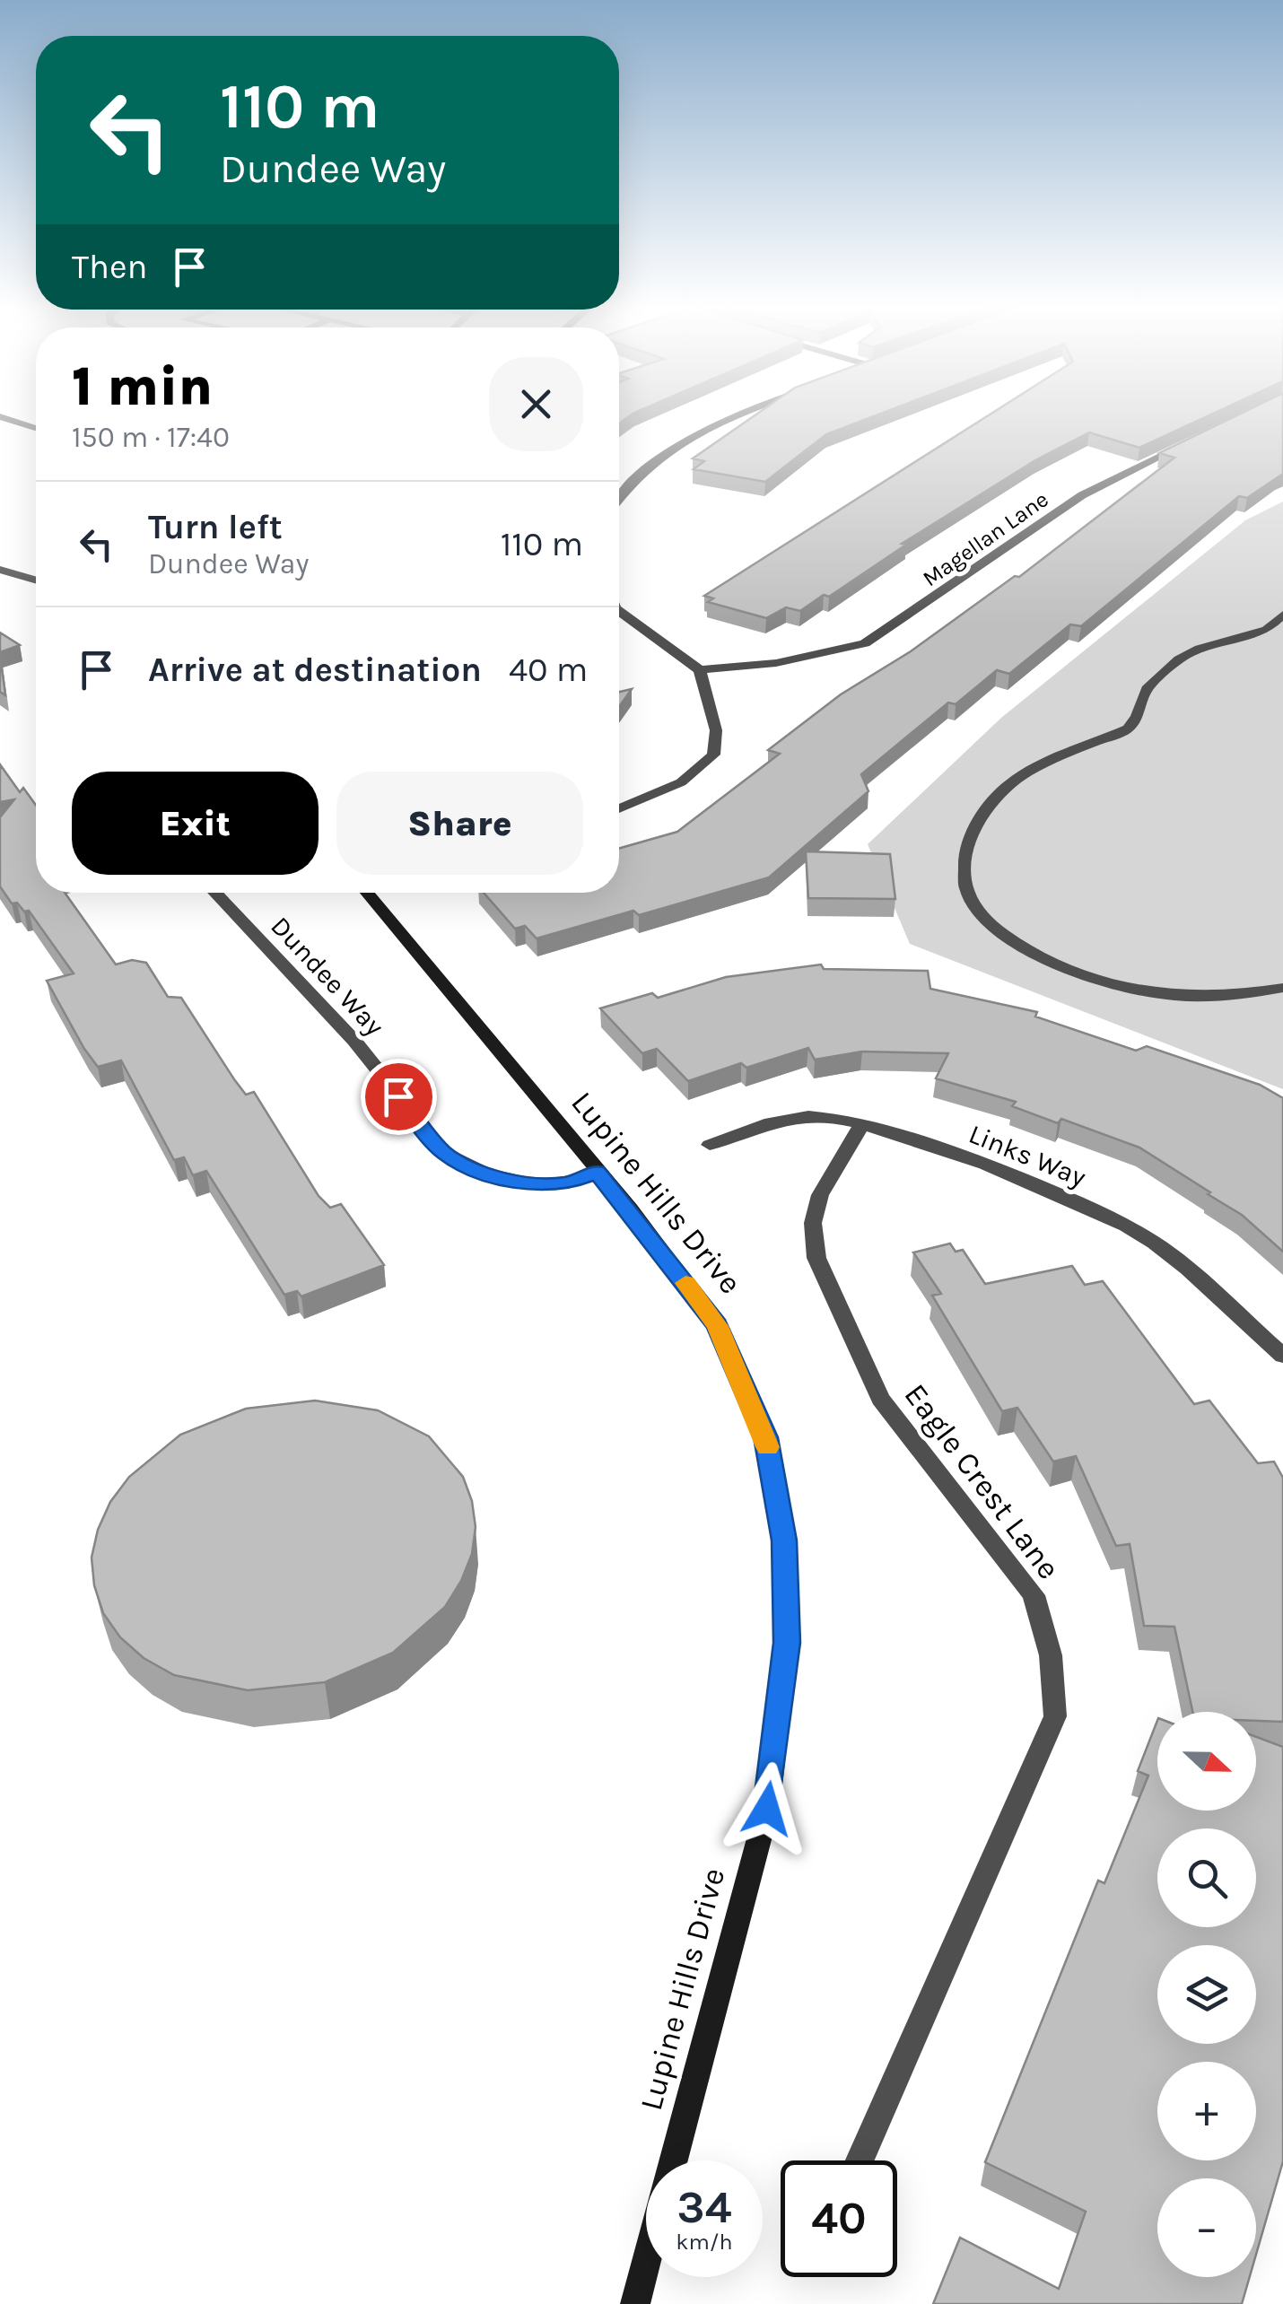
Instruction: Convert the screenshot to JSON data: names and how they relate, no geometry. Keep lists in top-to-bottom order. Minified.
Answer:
{"streets":{"street":["Magellan Lane","Dundee Way","Links Way","Lupine Hills Drive","Eagle Crest Lane"]},"crossings":[["Dundee Way","Lupine Hills Drive"],["Links Way","Eagle Crest Lane"]],"north":"right","page":{"turn":["110 m","Dundee Way"],"then":"Then","heading":["1 min","150 m · 17:40"],"list":[{"name":"Turn left","note":"Dundee Way","value":"110 m"},{"name":"Arrive at destination","value":"40 m"}],"buttons":["Exit","Share"],"map_buttons":["+","−"],"speed":"34 km/h","limit":"40"}}
